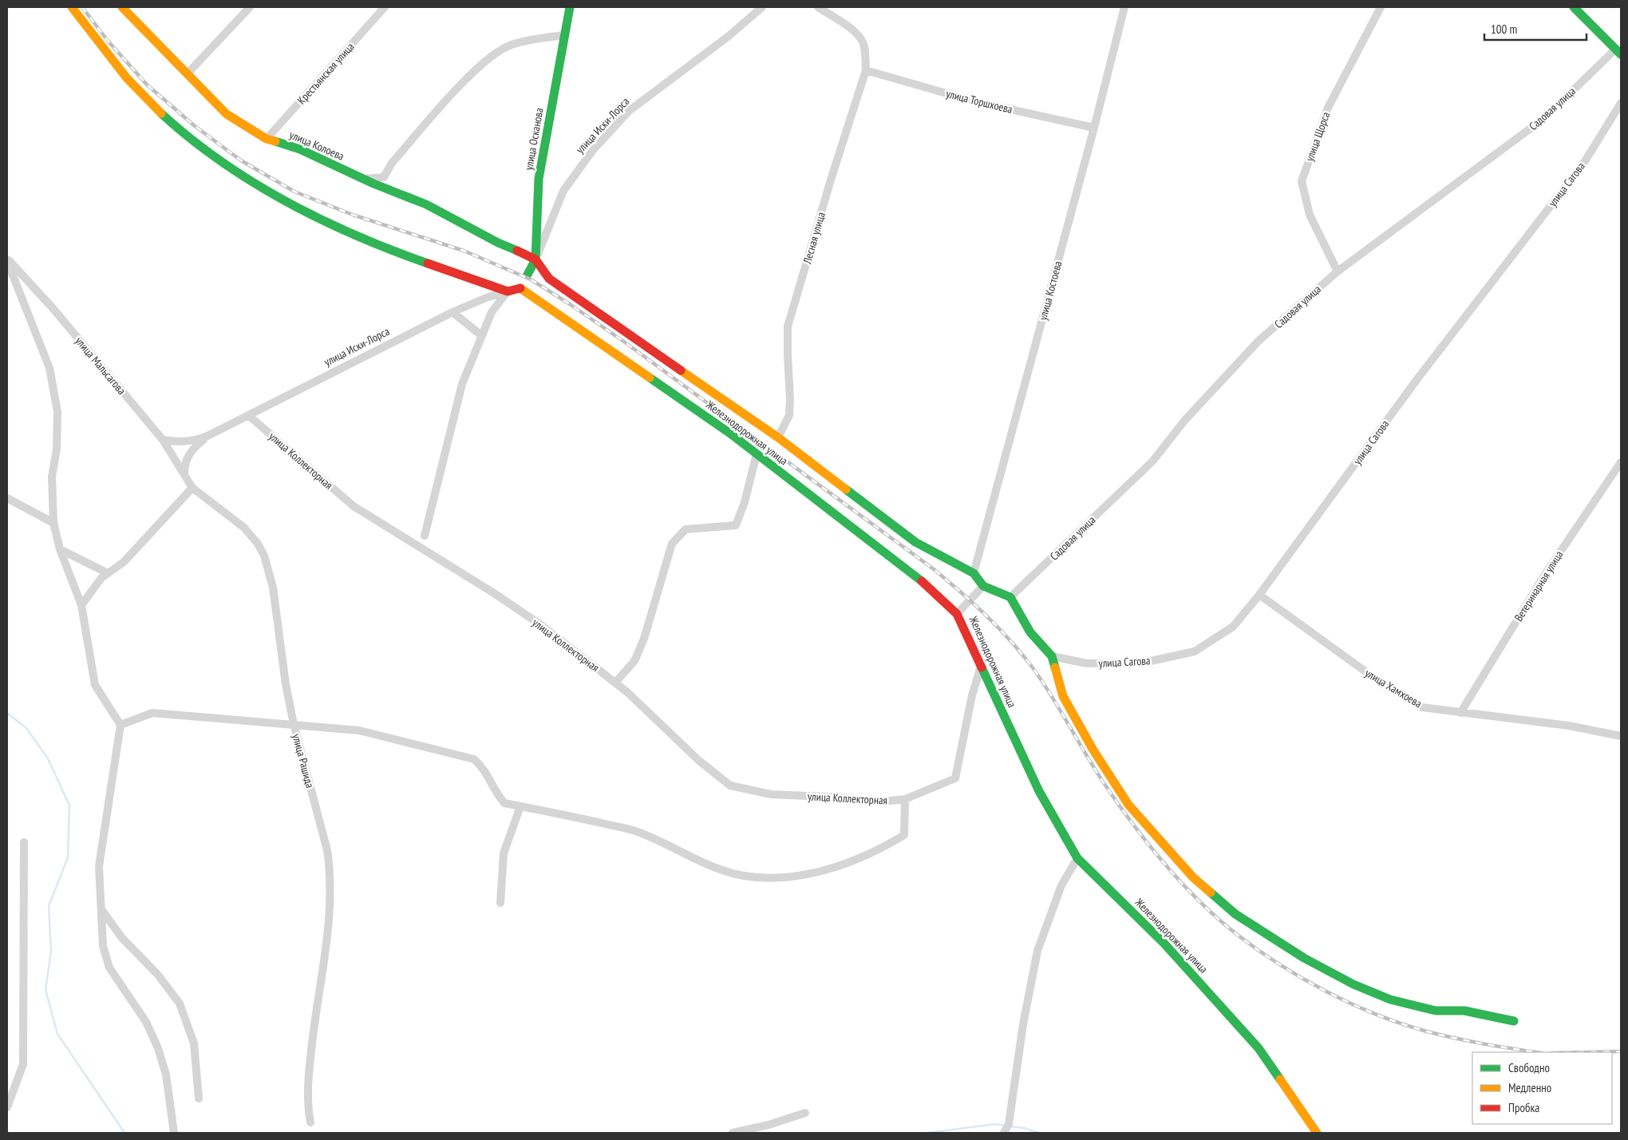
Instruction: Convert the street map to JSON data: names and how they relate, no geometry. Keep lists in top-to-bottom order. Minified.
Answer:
{"streets":{"street":["Крестьянская улица","улица Торшхоева","Садовая улица","улица Иски-Лорса","улица Щорса","улица Осканова","улица Колоева","улица Сагова","Лесная улица","улица Костоева","улица Мальсагова","Железнодорожная улица","улица Коллекторная","Ветеринарная улица","улица Хамхоева","улица Рашида"]},"crossings":[["Крестьянская улица","улица Колоева"],["улица Торшхоева","Лесная улица"],["улица Торшхоева","улица Костоева"],["Садовая улица","улица Щорса"],["улица Иски-Лорса","улица Осканова"],["улица Иски-Лорса","улица Колоева"],["улица Иски-Лорса","Железнодорожная улица"],["улица Иски-Лорса","улица Коллекторная"],["улица Осканова","улица Колоева"],["улица Осканова","Железнодорожная улица"],["улица Сагова","улица Хамхоева"],["улица Мальсагова","улица Рашида"],["Железнодорожная улица","улица Коллекторная"],["Ветеринарная улица","улица Хамхоева"]],"legend":["Свободно","Медленно","Пробка"],"scale_bar":"100 m"}
